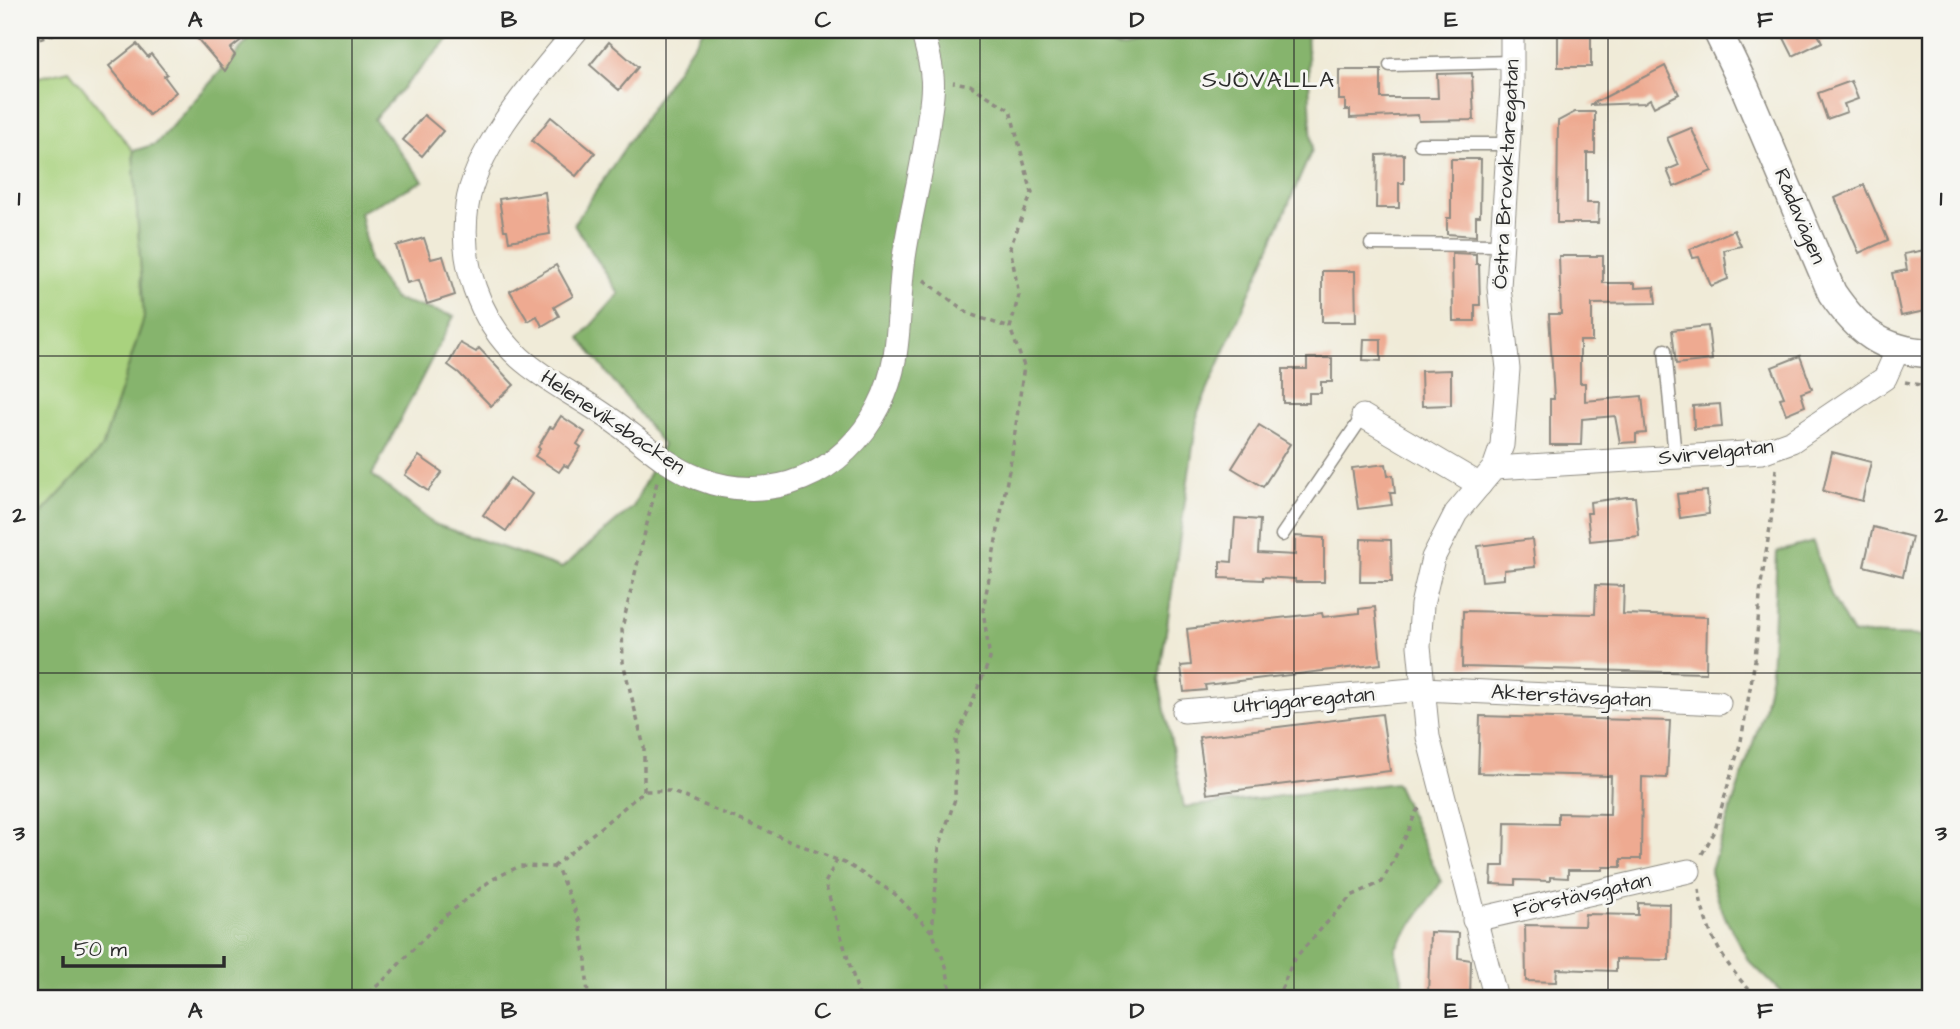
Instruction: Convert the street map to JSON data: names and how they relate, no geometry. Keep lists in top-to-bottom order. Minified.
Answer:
{"streets":{"street":["Östra Brovaktaregatan","Rådavägen","Heleneviksbacken","Svirvelgatan","Akterstävsgatan","Utriggaregatan","Förstävsgatan"]},"crossings":[["Östra Brovaktaregatan","Svirvelgatan"],["Östra Brovaktaregatan","Akterstävsgatan"],["Östra Brovaktaregatan","Utriggaregatan"],["Östra Brovaktaregatan","Förstävsgatan"],["Rådavägen","Svirvelgatan"],["Akterstävsgatan","Utriggaregatan"]],"districts":["SJÖVALLA"],"scale_bar":"50 m","grid":{"columns":["A","B","C","D","E","F"],"rows":["1","2","3"]}}
